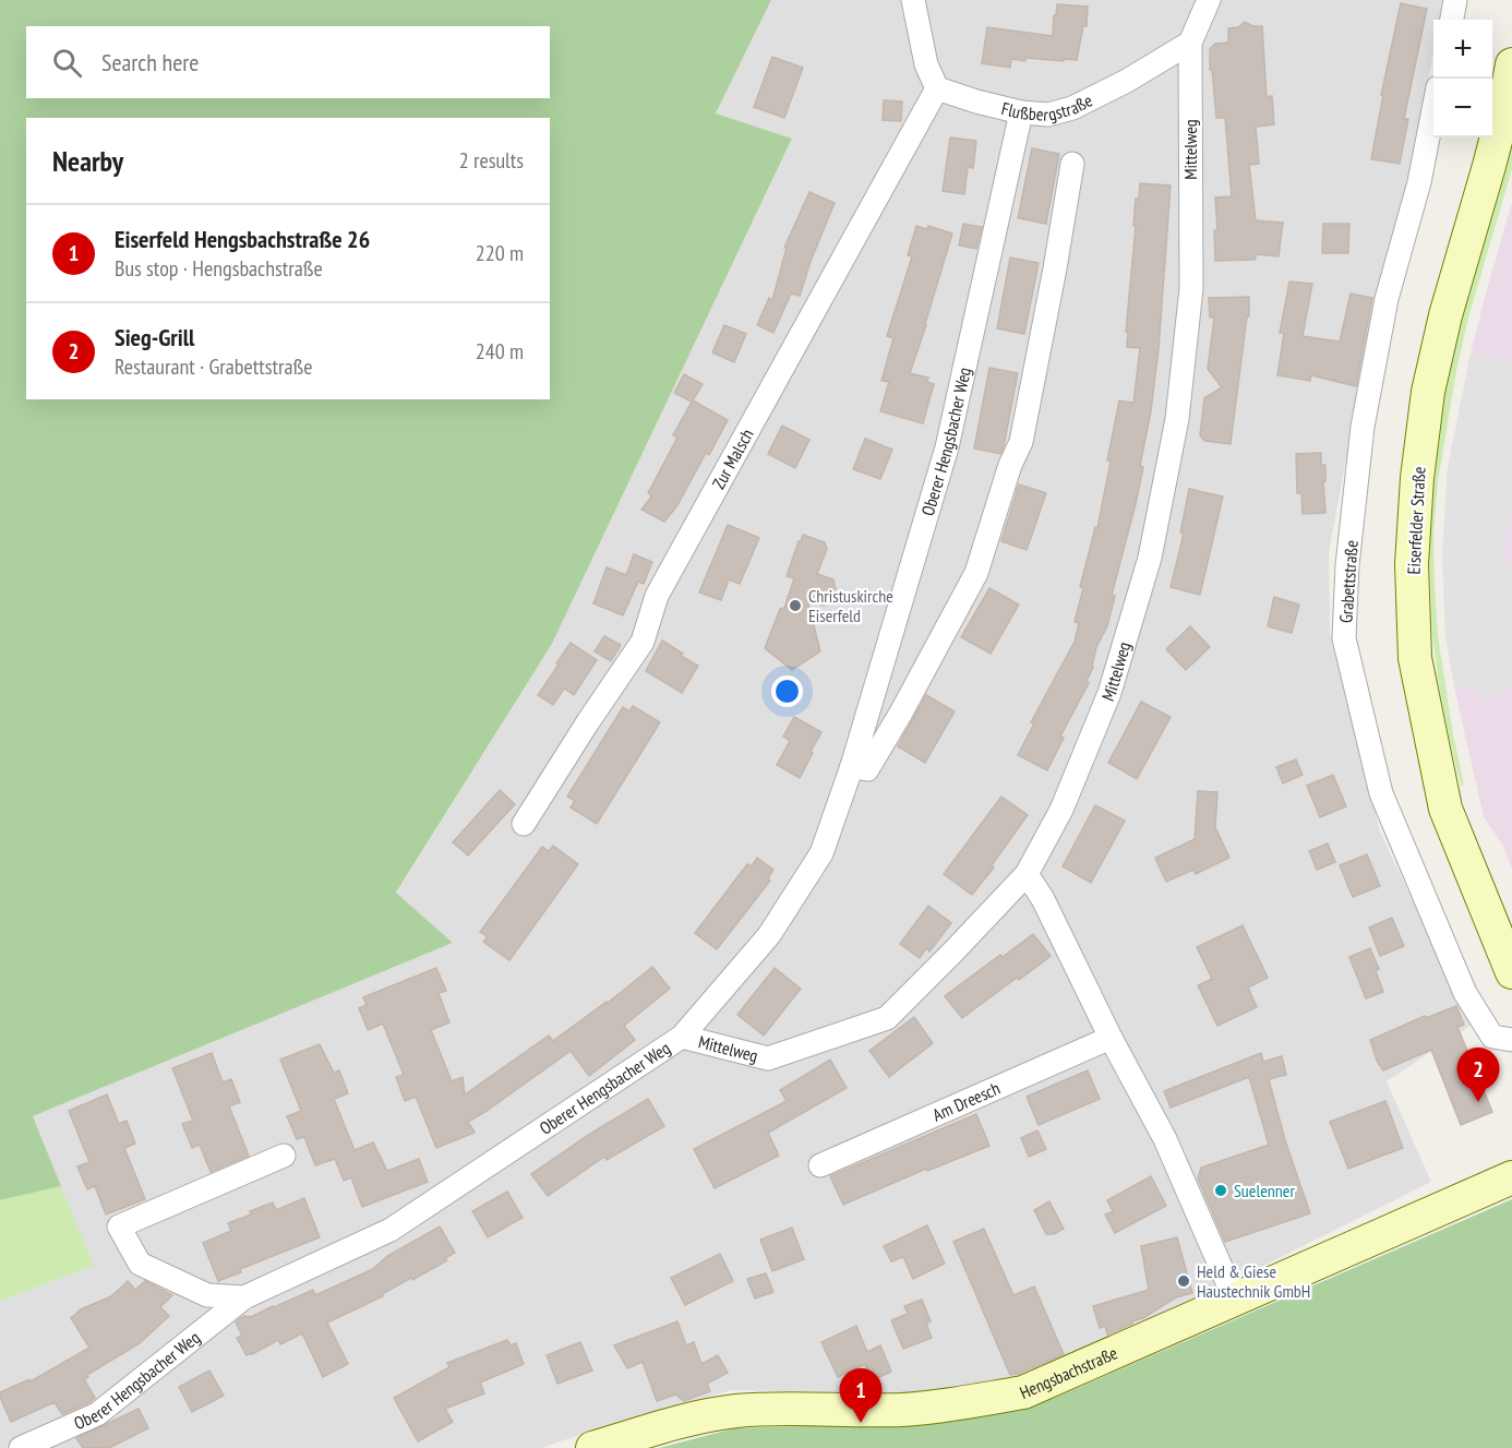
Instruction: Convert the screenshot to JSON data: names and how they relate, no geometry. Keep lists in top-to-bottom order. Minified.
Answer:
{"streets":{"street":["Flußbergstraße","Mittelweg","Oberer Hengsbacher Weg","Zur Malsch","Eiserfelder Straße","Grabettstraße","Am Dreesch","Hengsbachstraße"]},"crossings":[["Flußbergstraße","Mittelweg"],["Flußbergstraße","Oberer Hengsbacher Weg"],["Flußbergstraße","Zur Malsch"],["Mittelweg","Oberer Hengsbacher Weg"]],"places":["Christuskirche Eiserfeld","Suelenner","Held & Giese Haustechnik GmbH"],"page":{"map_buttons":["+","−"],"search":"Search here","heading":["Nearby","2 results"],"list":[{"mark":"1","name":"Eiserfeld Hengsbachstraße 26","note":"Bus stop · Hengsbachstraße","value":"220 m"},{"mark":"2","name":"Sieg-Grill","note":"Restaurant · Grabettstraße","value":"240 m"}],"pins":["2","1"]}}
